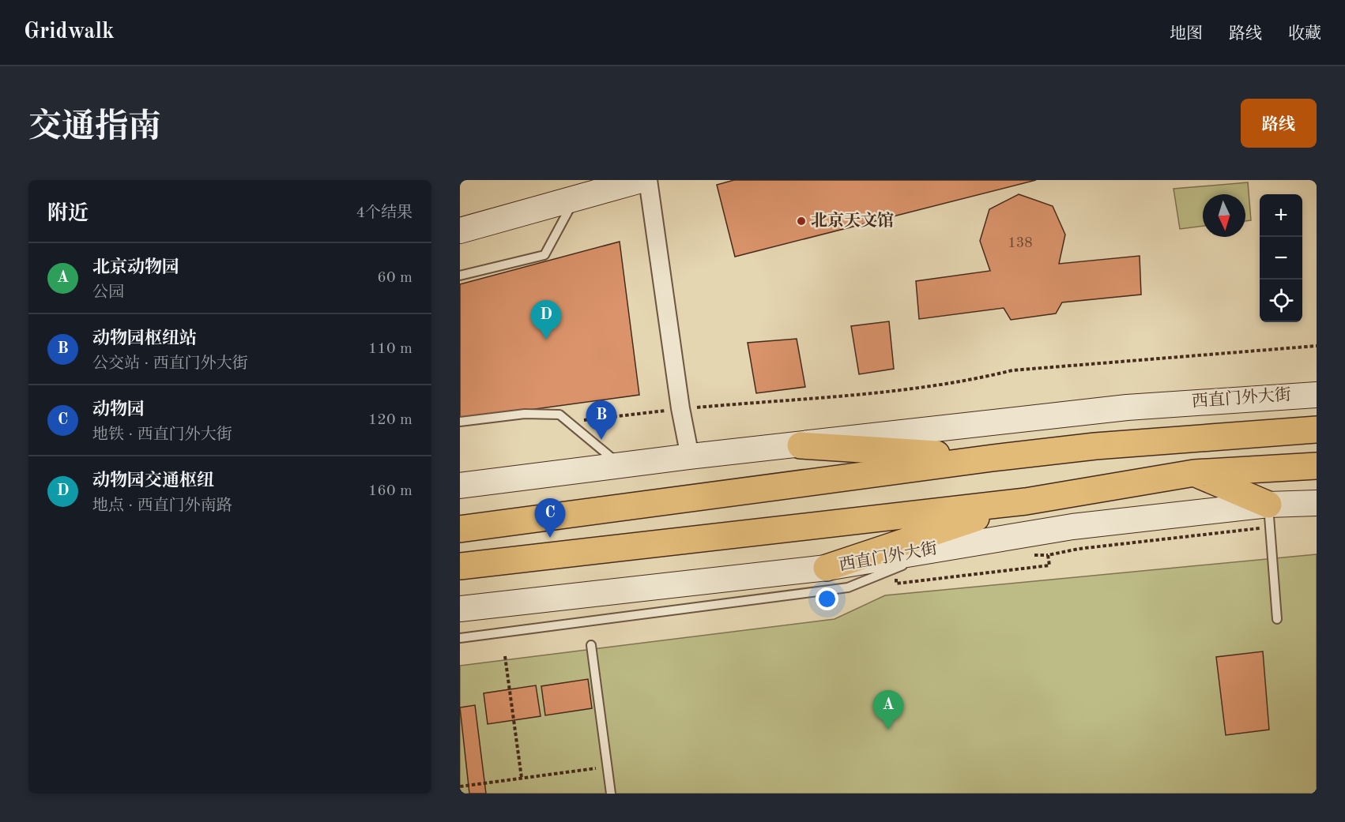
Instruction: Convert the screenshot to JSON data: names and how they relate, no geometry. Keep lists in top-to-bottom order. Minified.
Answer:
{"streets":{"street":["西直门外大街"]},"places":["北京天文馆"],"house_numbers":["138"],"north":"bottom","page":{"header":"Gridwalk","nav":["地图","路线","收藏"],"title":"交通指南","buttons":"路线","heading":["附近","4个结果"],"map_buttons":["+","−"],"list":[{"mark":"A","name":"北京动物园","note":"公园","value":"60 m"},{"mark":"B","name":"动物园枢纽站","note":"公交站 · 西直门外大街","value":"110 m"},{"mark":"C","name":"动物园","note":"地铁 · 西直门外大街","value":"120 m"},{"mark":"D","name":"动物园交通枢纽","note":"地点 · 西直门外南路","value":"160 m"}],"pins":["D","B","C","A"]}}
